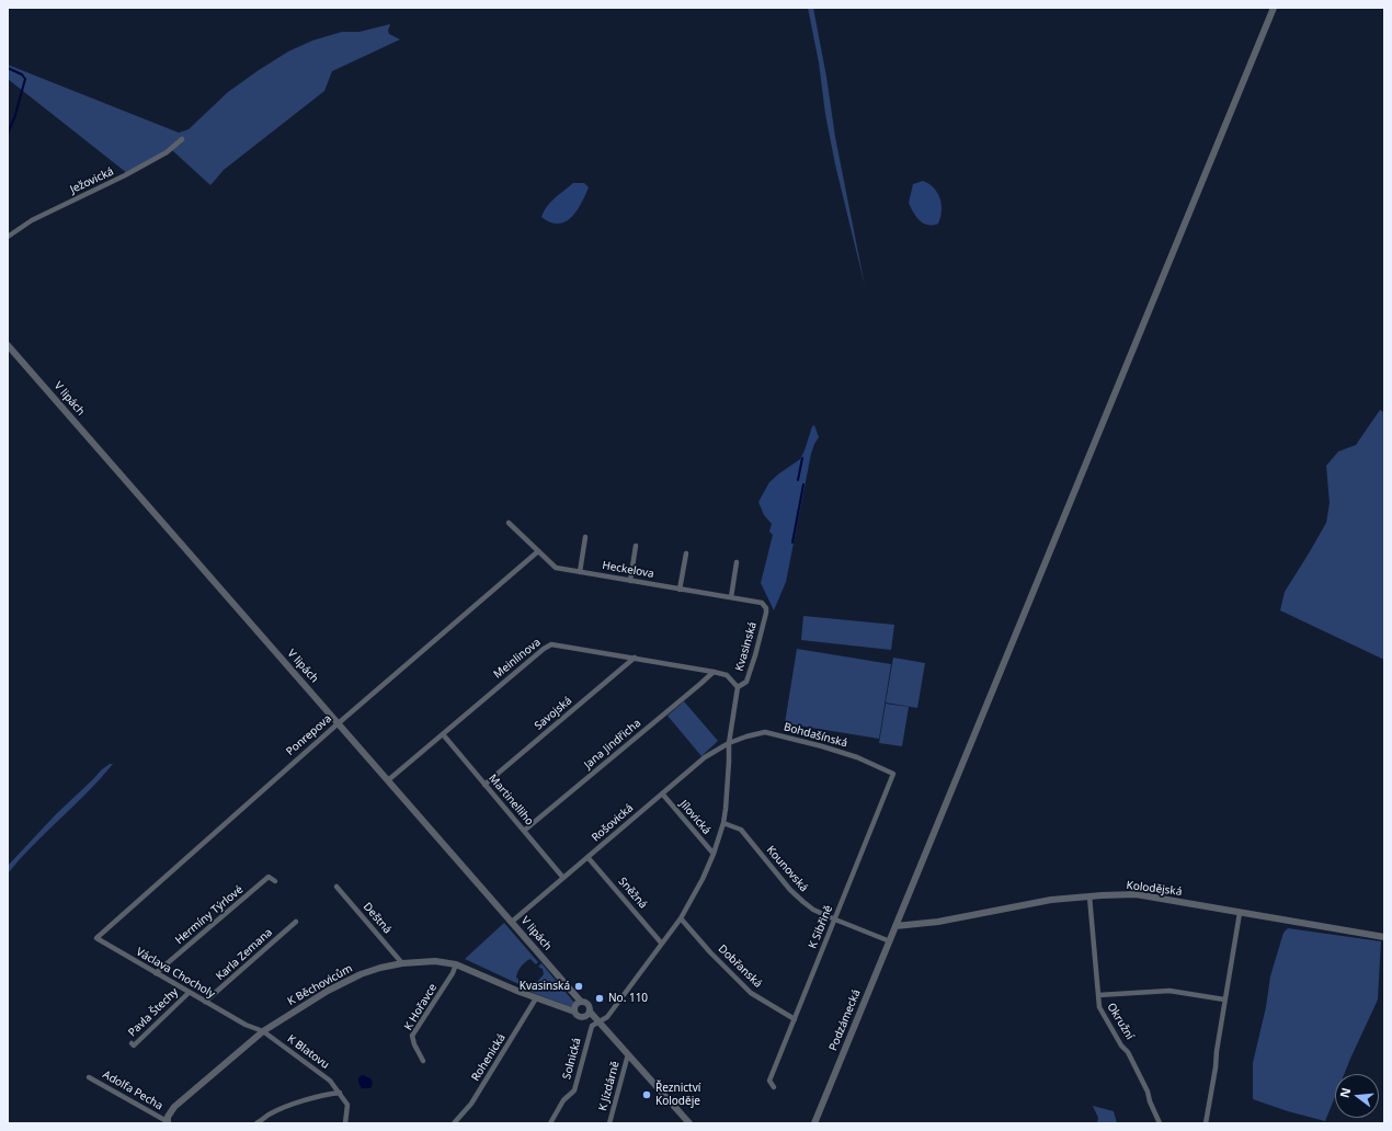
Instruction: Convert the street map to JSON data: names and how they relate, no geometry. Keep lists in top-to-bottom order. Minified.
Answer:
{"streets":{"street":["Ježovická","V lipách","Heckelova","Kvasinská","Meinlinova","Savojská","Ponrepova","Bohdašínská","Jana Jindřicha","Martinelliho","Jílovická","Rošovická","Kounovská","Kolodějská","Sněžná","Hermíny Týrlové","Deštná","K Sibřině","Karla Zemana","Dobřanská","Václava Chocholy","K Běchovicům","K Hořavce","Pavla Štechy","Podzámecká","Okružní","K Blatovu","Rohenická","Solnická","K Jízdárně","Adolfa Pecha"]},"crossings":[["V lipách","Meinlinova"],["V lipách","Ponrepova"],["V lipách","Rošovická"],["V lipách","K Běchovicům"],["Heckelova","Kvasinská"],["Heckelova","Ponrepova"],["Kvasinská","Meinlinova"],["Kvasinská","Bohdašínská"],["Kvasinská","Jílovická"],["Kvasinská","Rošovická"],["Kvasinská","Kounovská"],["Kvasinská","Sněžná"],["Kvasinská","Dobřanská"],["Kvasinská","Solnická"],["Meinlinova","Savojská"],["Meinlinova","Jana Jindřicha"],["Meinlinova","Martinelliho"],["Savojská","Martinelliho"],["Ponrepova","Václava Chocholy"],["Bohdašínská","Rošovická"],["Bohdašínská","K Sibřině"],["Jana Jindřicha","Martinelliho"],["Martinelliho","Rošovická"],["Jílovická","Rošovická"],["Rošovická","Sněžná"],["Kounovská","K Sibřině"],["Kounovská","Podzámecká"],["Kolodějská","Podzámecká"],["Kolodějská","Okružní"],["Hermíny Týrlové","Václava Chocholy"],["Deštná","K Běchovicům"],["K Sibřině","Dobřanská"],["Karla Zemana","Václava Chocholy"],["Václava Chocholy","K Běchovicům"],["Václava Chocholy","Pavla Štechy"],["Václava Chocholy","K Blatovu"],["K Běchovicům","K Hořavce"],["K Běchovicům","K Blatovu"],["K Běchovicům","Rohenická"],["K Běchovicům","Adolfa Pecha"]],"places":["Kvasinská","No. 110","Řeznictví Koloděje"],"north":"left"}
